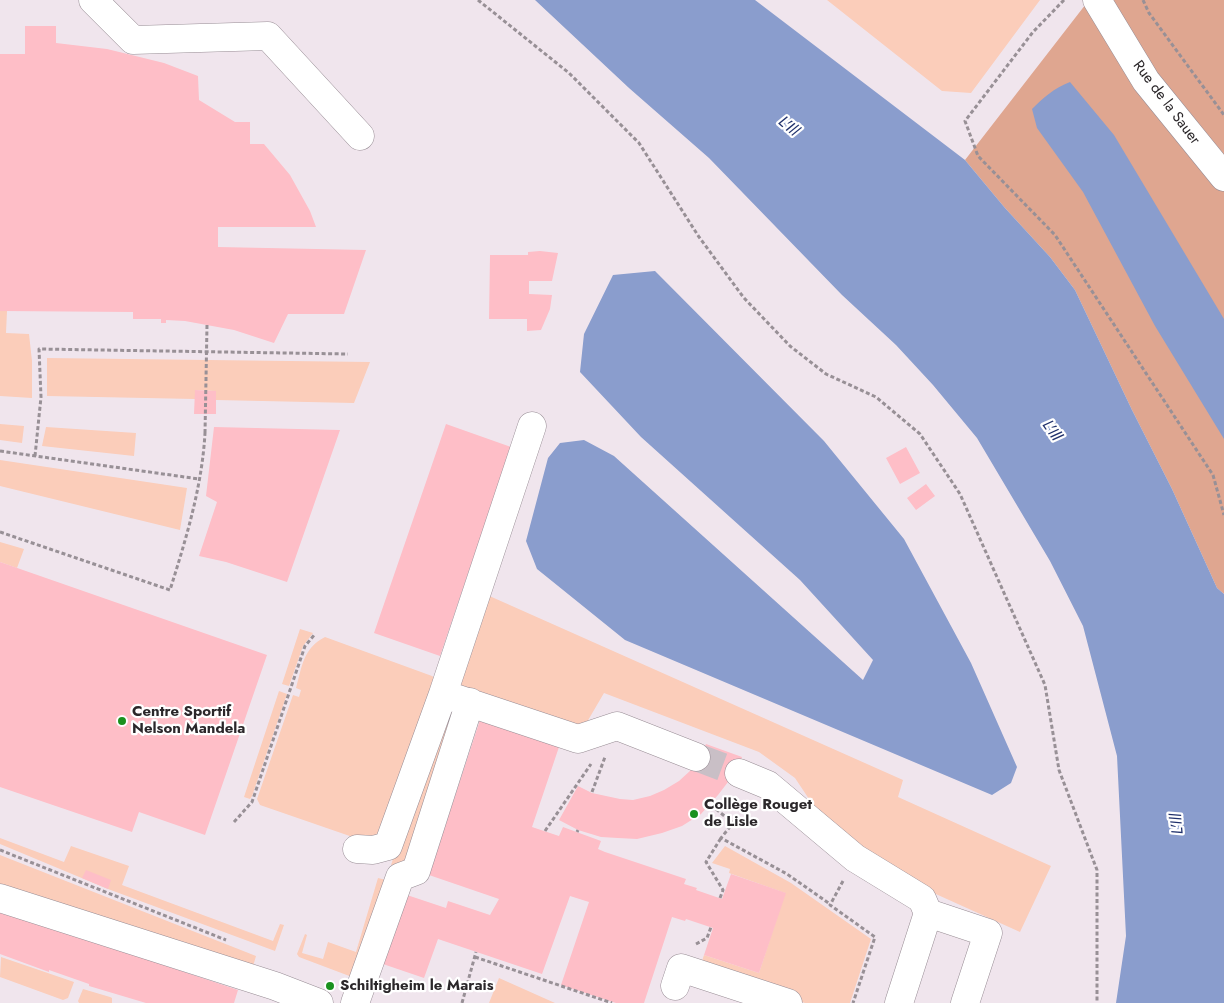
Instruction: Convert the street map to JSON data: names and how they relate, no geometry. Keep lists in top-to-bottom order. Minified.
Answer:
{"streets":{"street":["Rue de la Sauer"]},"water":["L'Ill"],"places":["Centre Sportif Nelson Mandela","Collège Rouget de Lisle","Schiltigheim le Marais"]}
